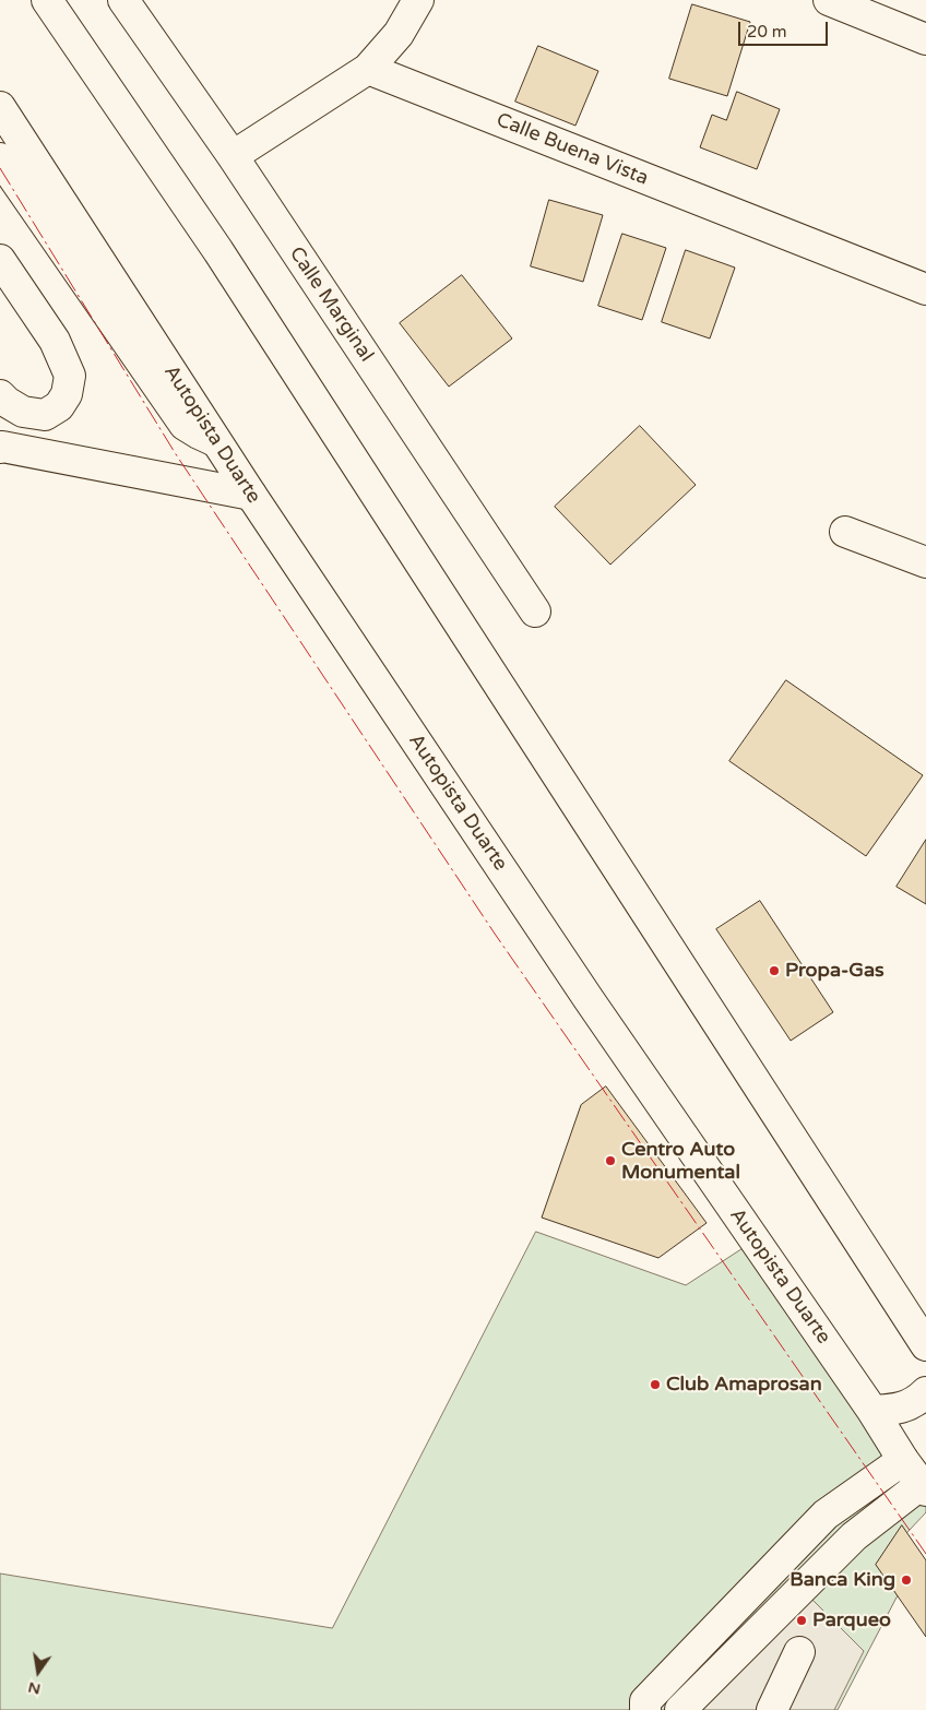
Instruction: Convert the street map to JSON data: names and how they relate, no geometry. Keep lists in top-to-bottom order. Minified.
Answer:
{"streets":{"main road":["Calle Buena Vista","Calle Marginal","Autopista Duarte"]},"places":["Propa-Gas","Centro Auto Monumental","Club Amaprosan","Banca King","Parqueo"],"scale_bar":"20 m","north":"bottom"}
